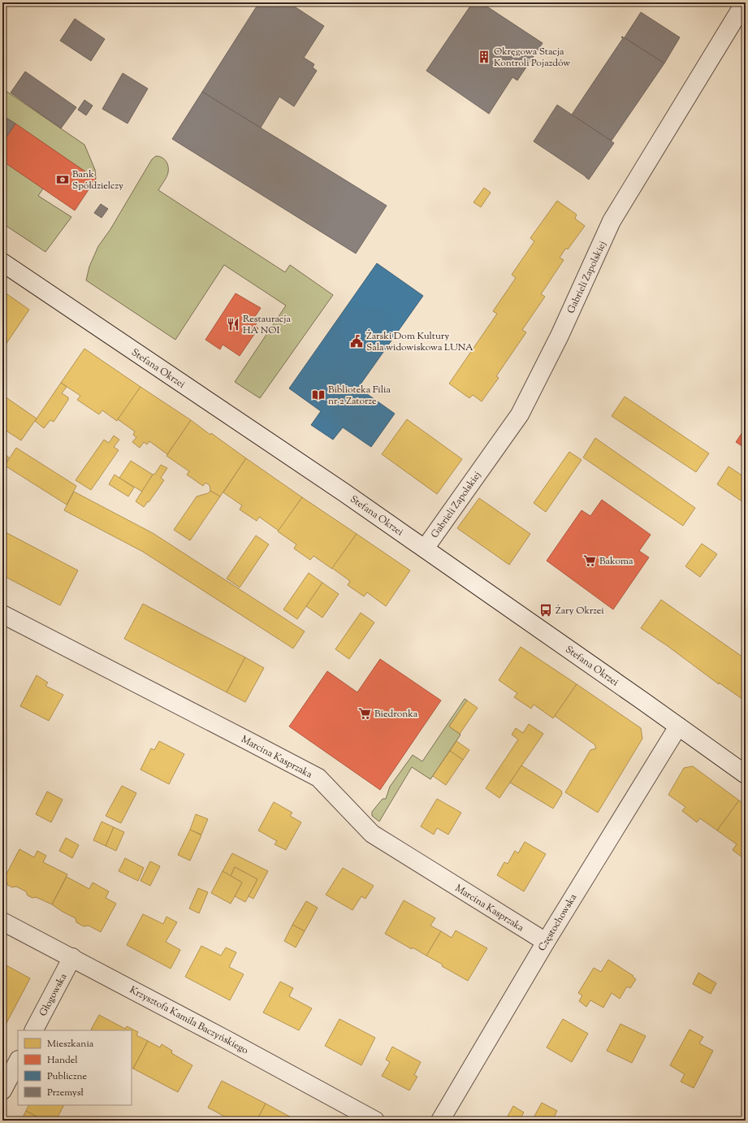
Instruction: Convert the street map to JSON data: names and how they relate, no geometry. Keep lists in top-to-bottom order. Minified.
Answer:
{"streets":{"street":["Gabrieli Zapolskiej","Stefana Okrzei","Marcina Kasprzaka","Częstochowska","Głogowska","Krzysztofa Kamila Baczyńskiego"]},"crossings":[["Gabrieli Zapolskiej","Stefana Okrzei"],["Stefana Okrzei","Częstochowska"],["Marcina Kasprzaka","Częstochowska"],["Głogowska","Krzysztofa Kamila Baczyńskiego"]],"places":{"building":["Okręgowa Stacja Kontroli Pojazdów"],"bank":["Bank Spółdzielczy"],"restaurant":["Restauracja HA NOI"],"public building":["Żarski Dom Kultury Sala widowiskowa LUNA"],"library":["Biblioteka Filia nr 2 Zatorze"],"supermarket":["Bakoma","Biedronka"],"bus stop":["Żary Okrzei"]},"legend":["Mieszkania","Handel","Publiczne","Przemysł"]}
